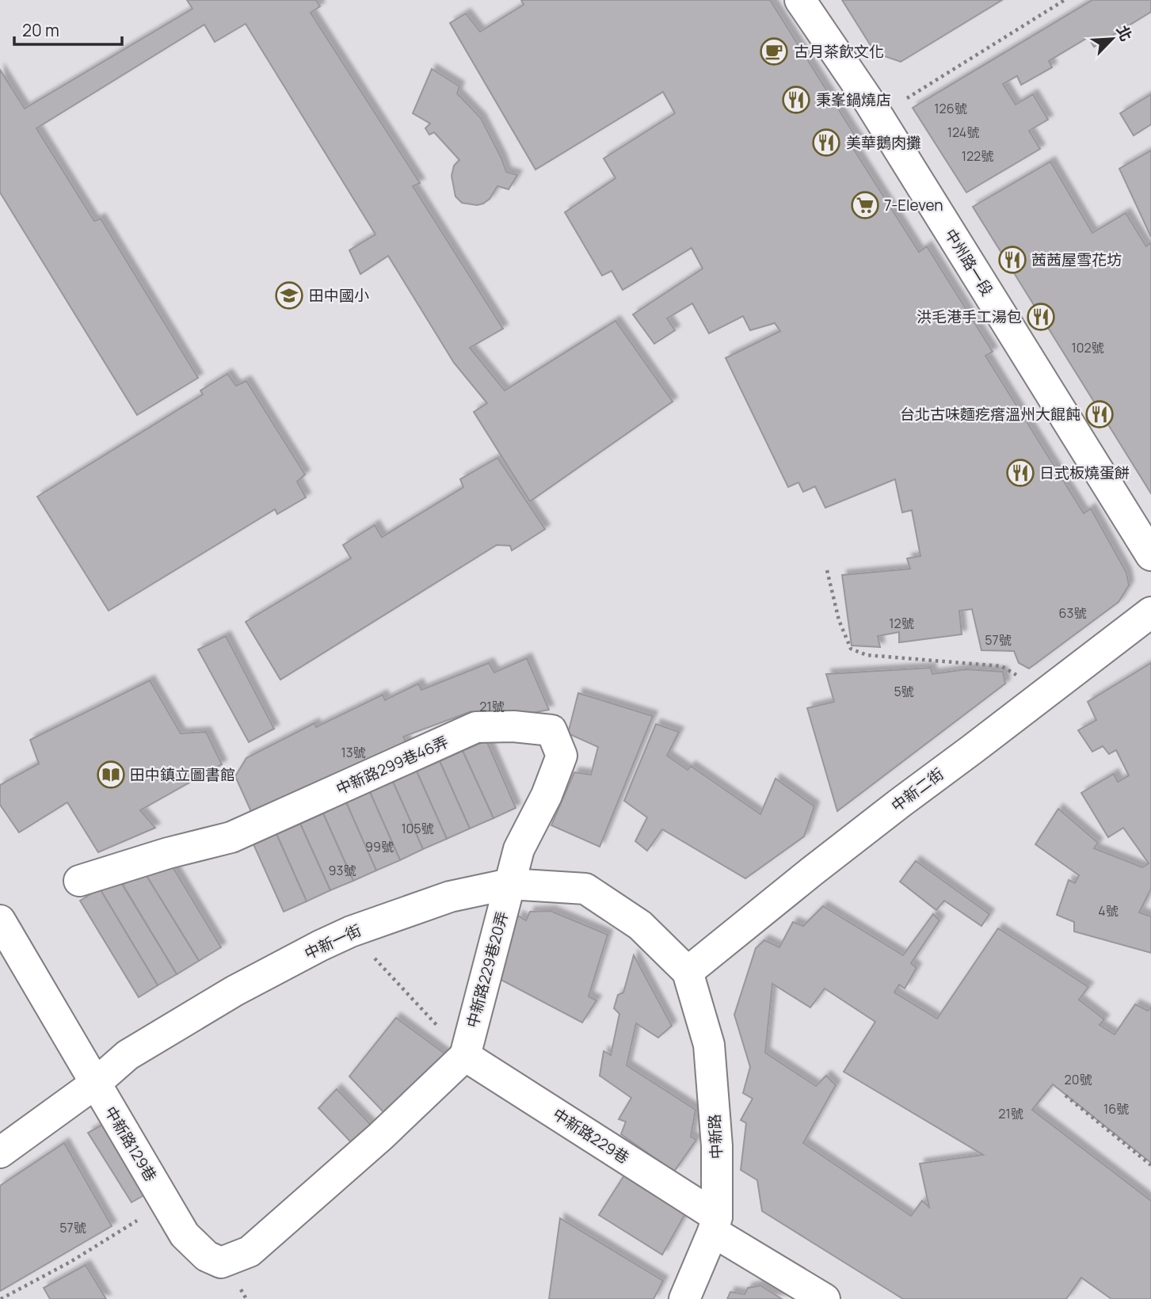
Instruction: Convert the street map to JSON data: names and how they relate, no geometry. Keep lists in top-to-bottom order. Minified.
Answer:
{"streets":{"street":["中州路一段","中新路299巷46弄","中新二街","中新一街","中新路229巷20弄","中新路229巷","中新路","中新路129巷"]},"crossings":[["中新路299巷46弄","中新一街"],["中新路299巷46弄","中新路229巷20弄"],["中新二街","中新一街"],["中新二街","中新路"],["中新一街","中新路229巷20弄"],["中新一街","中新路"],["中新一街","中新路129巷"],["中新路229巷20弄","中新路229巷"],["中新路229巷20弄","中新路129巷"],["中新路229巷","中新路"],["中新路229巷","中新路129巷"]],"places":{"cafe":["古月茶飲文化"],"restaurant":["秉峯鍋燒店","美華鵝肉攤","茜茜屋雪花坊","洪毛港手工湯包","台北古味麵疙瘩溫州大餛飩","日式板燒蛋餅"],"supermarket":["7-Eleven"],"school or university":["田中國小"],"library":["田中鎮立圖書館"]},"house_numbers":["126號","124號","122號","102號","63號","12號","57號","5號","21號","13號","105號","99號","93號","4號","20號","16號","21號","57號"],"scale_bar":"20 m","north":"top right"}
